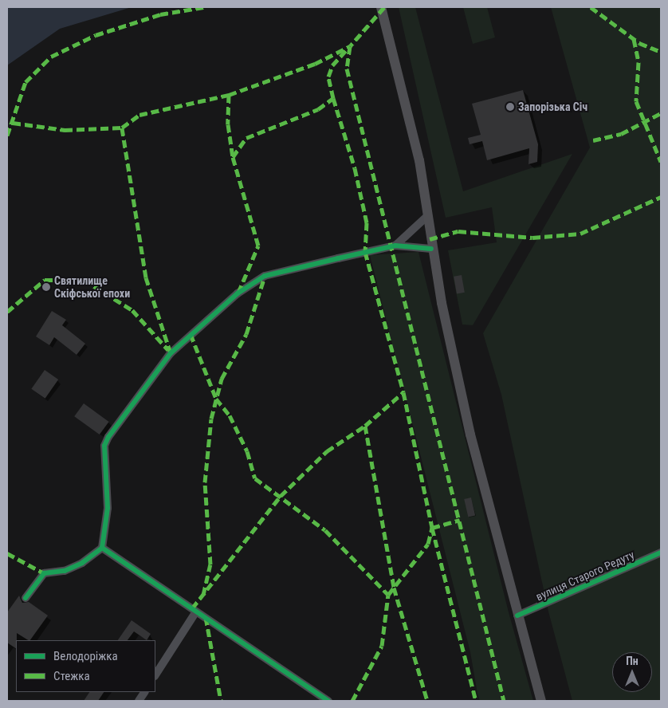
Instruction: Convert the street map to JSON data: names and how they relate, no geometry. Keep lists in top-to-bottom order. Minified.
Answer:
{"streets":{"street":["вулиця Старого Редуту"]},"places":["Запорізька Січ","Святилище Скіфської епохи"],"legend":["Велодоріжка","Стежка"],"north":"top"}
